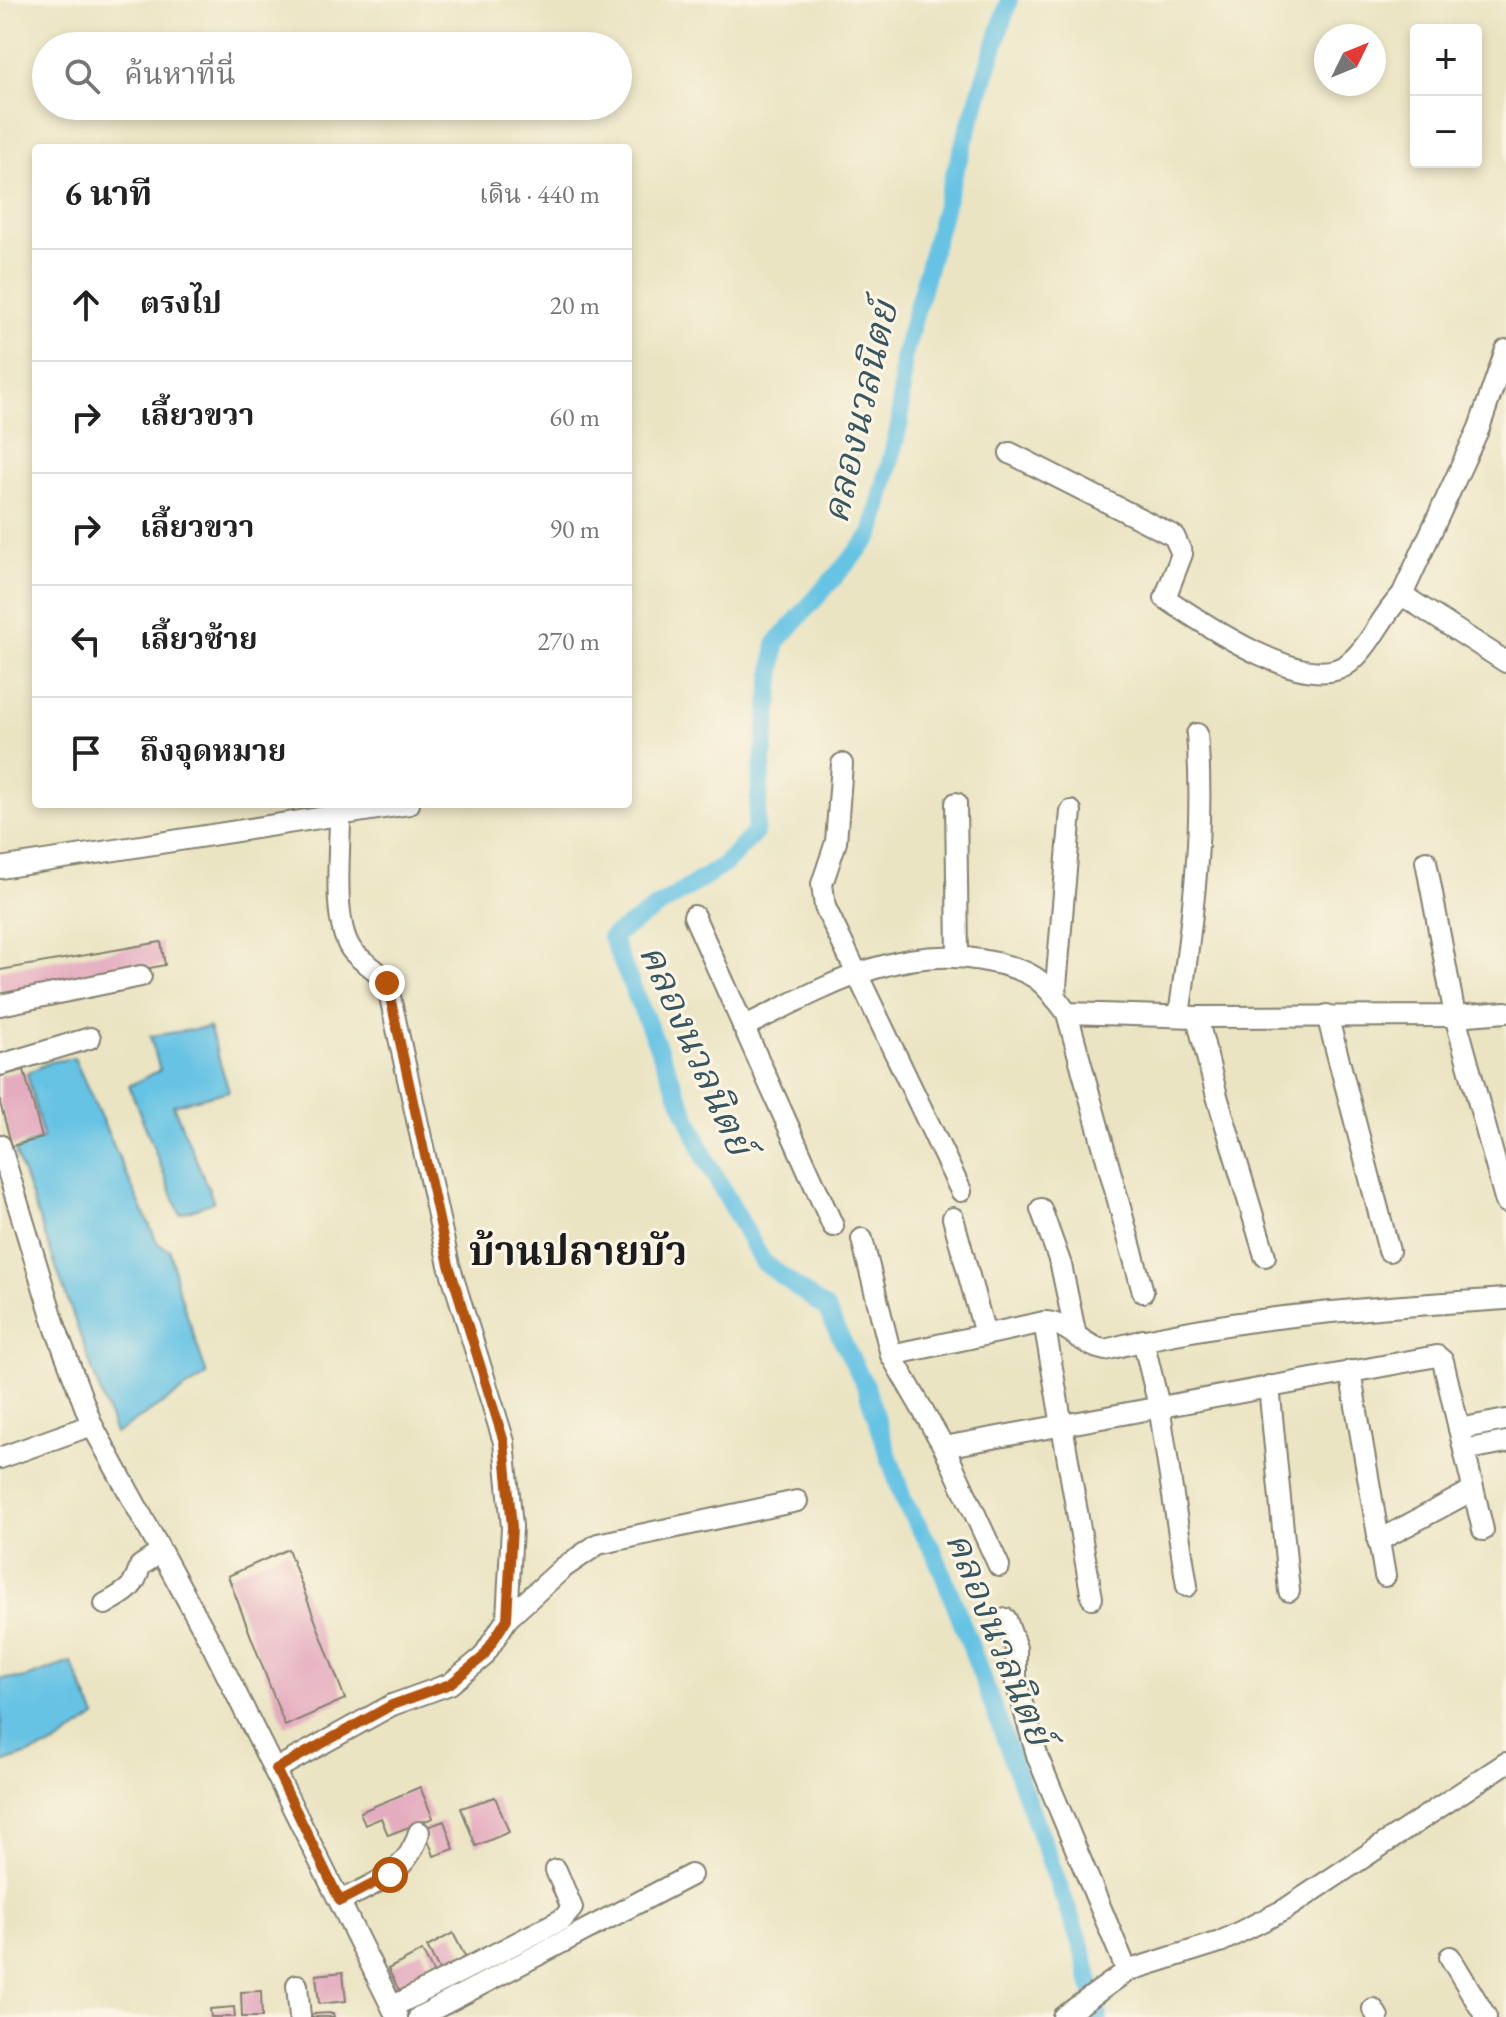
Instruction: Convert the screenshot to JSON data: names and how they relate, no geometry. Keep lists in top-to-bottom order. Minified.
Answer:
{"districts":["บ้านปลายบัว"],"water":["คลองนวลนิตย์"],"north":"top right","page":{"map_buttons":["+","−"],"search":"ค้นหาที่นี่","heading":["6 นาที","เดิน · 440 m"],"list":[["ตรงไป","20 m"],["เลี้ยวขวา","60 m"],["เลี้ยวขวา","90 m"],["เลี้ยวซ้าย","270 m"],"ถึงจุดหมาย"]}}
